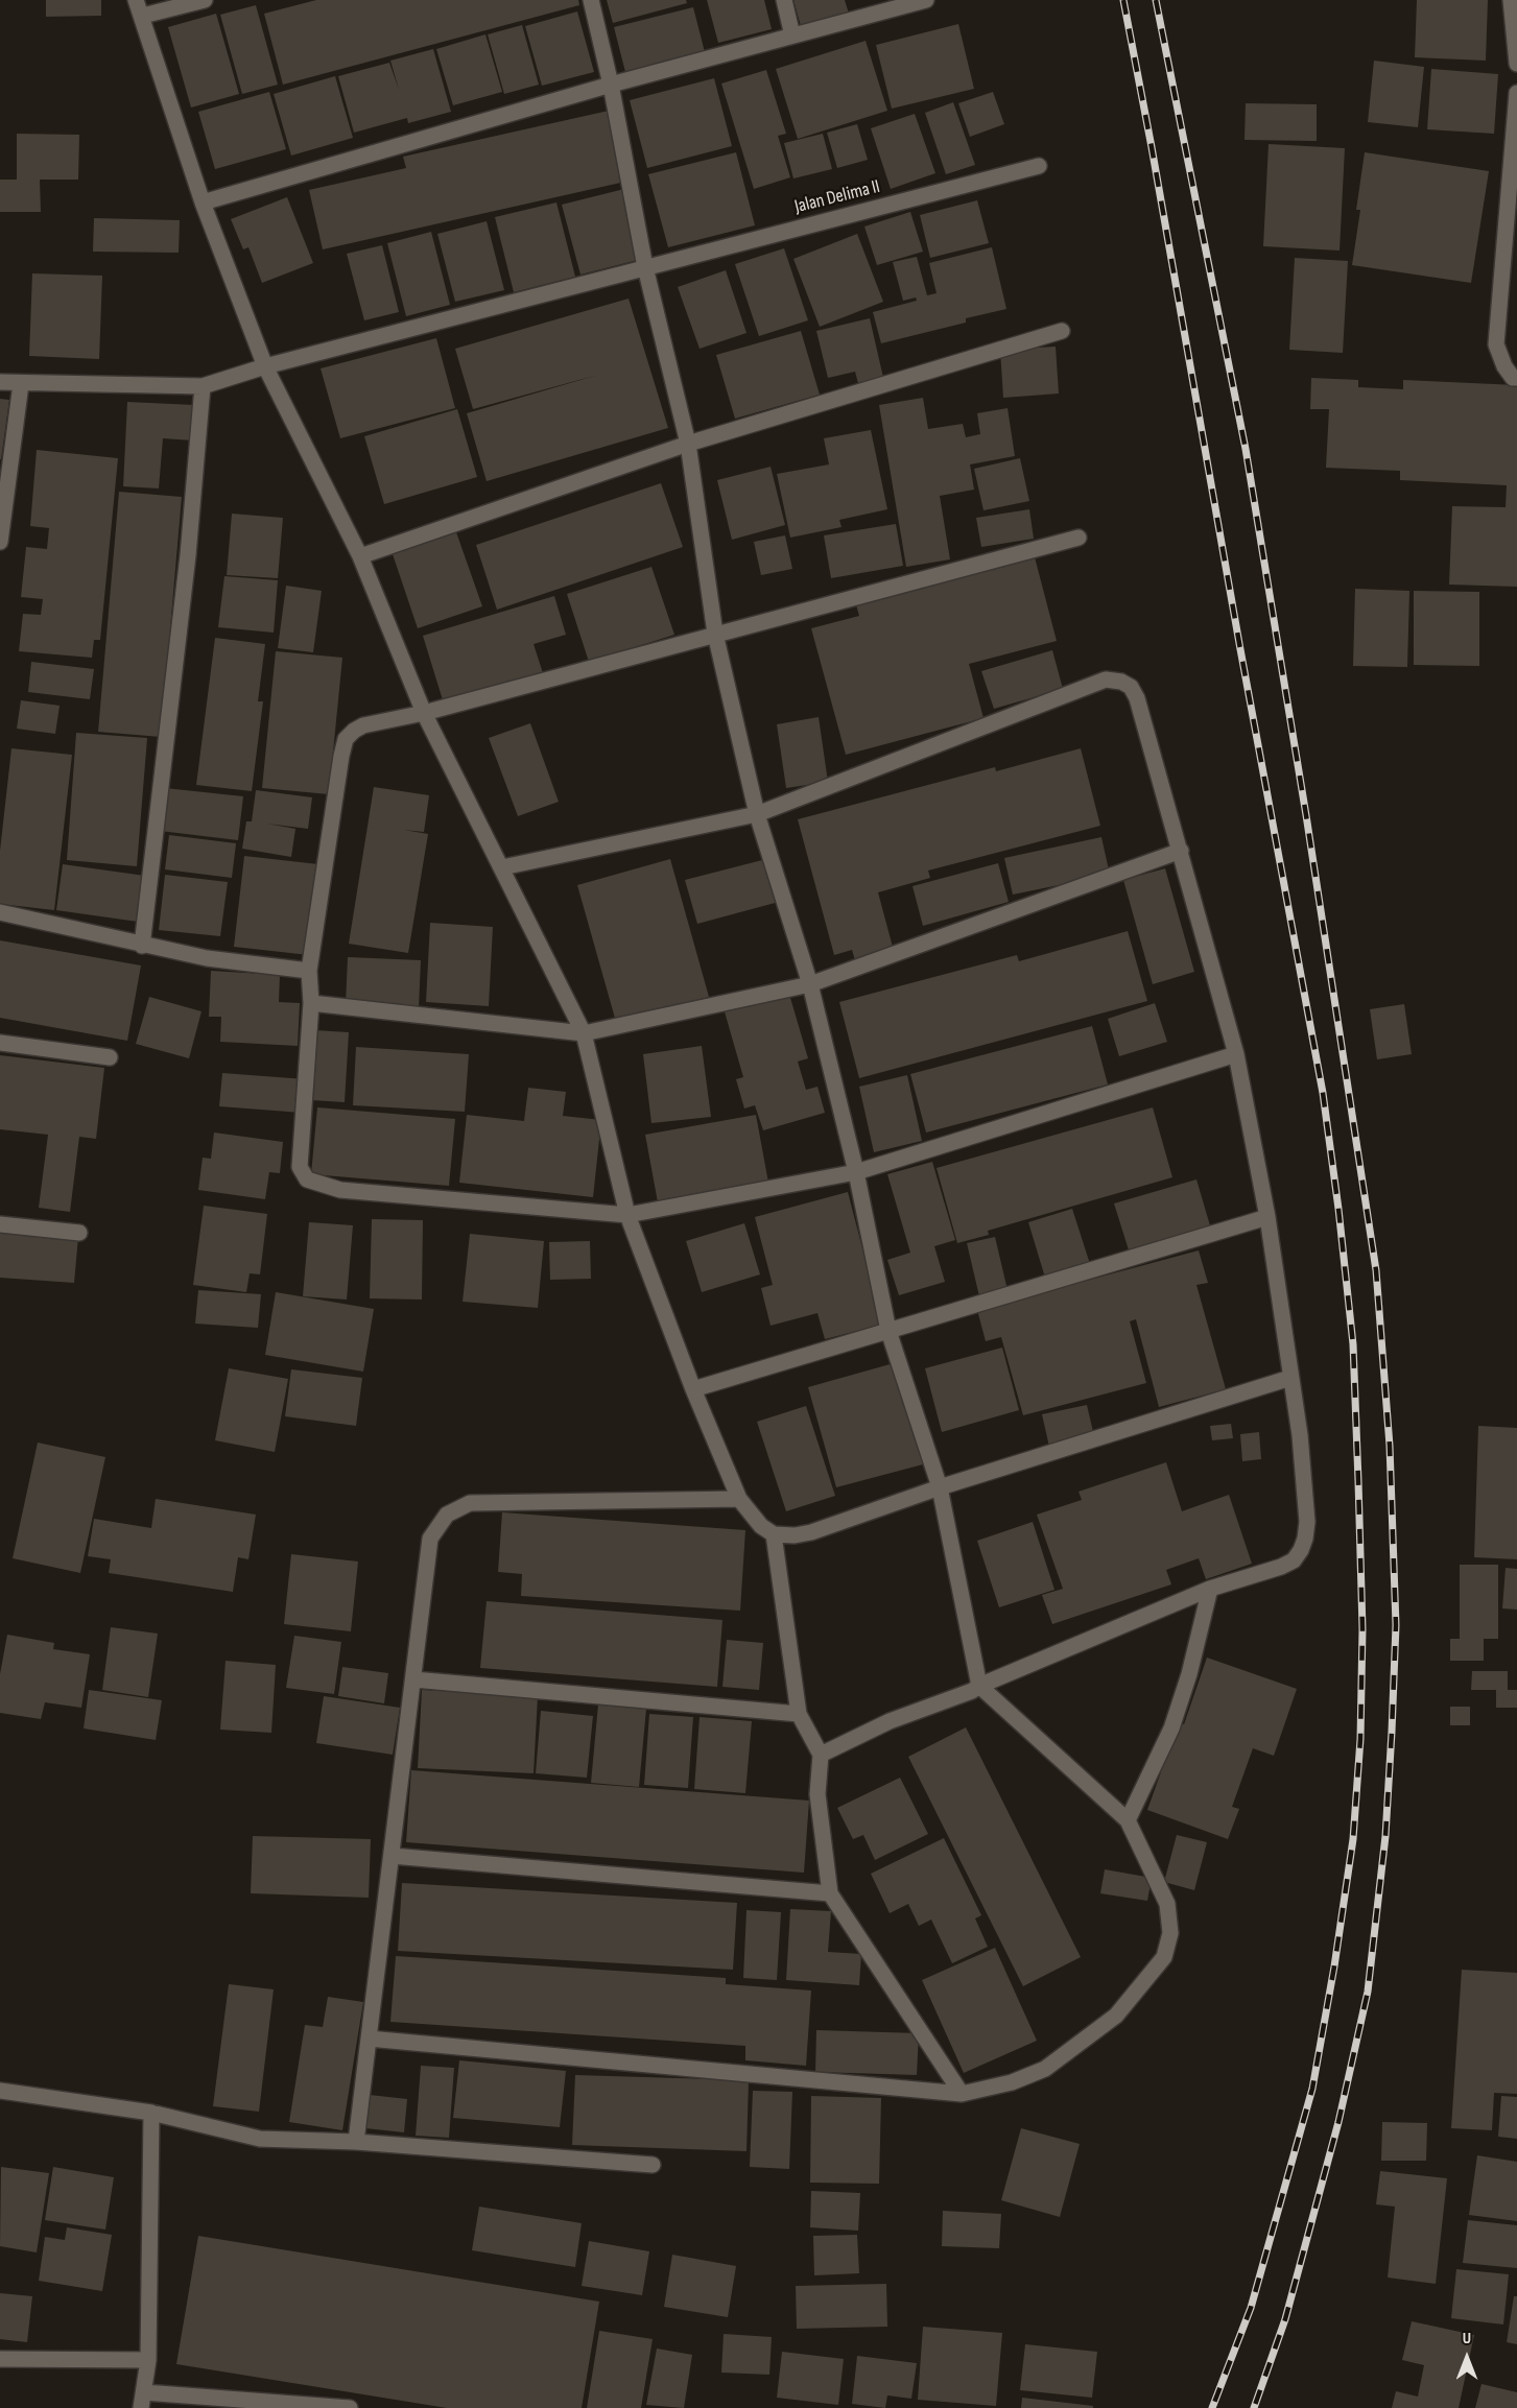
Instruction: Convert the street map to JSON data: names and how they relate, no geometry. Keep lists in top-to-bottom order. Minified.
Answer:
{"streets":{"street":["Jalan Delima II"]},"north":"top"}
